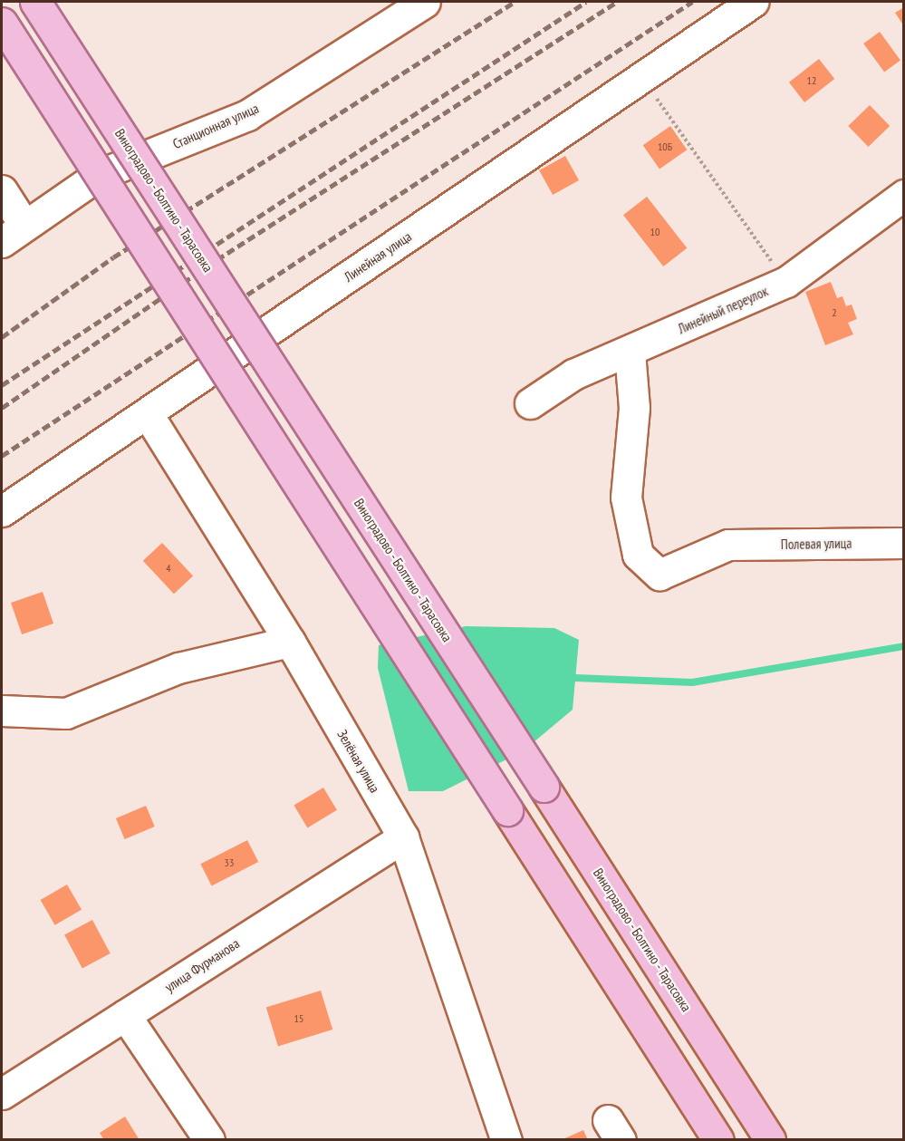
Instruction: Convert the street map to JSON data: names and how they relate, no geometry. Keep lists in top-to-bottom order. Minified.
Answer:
{"streets":{"main road":["Виноградово - Болтино - Тарасовка"],"street":["Станционная улица","Линейная улица","Линейный переулок","Полевая улица","Зелёная улица","улица Фурманова"]},"crossings":[["Линейная улица","Зелёная улица"],["Линейный переулок","Полевая улица"],["Зелёная улица","улица Фурманова"]],"house_numbers":["12","10Б","10","2","4","33","15"]}
